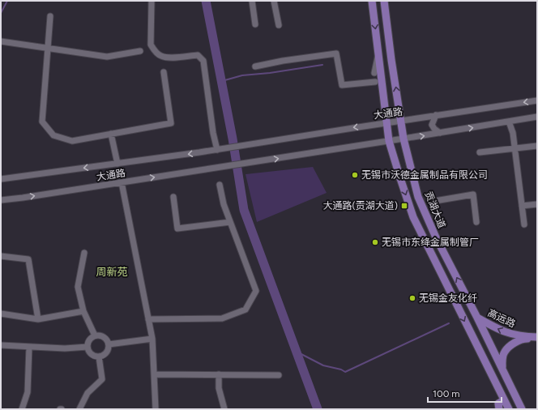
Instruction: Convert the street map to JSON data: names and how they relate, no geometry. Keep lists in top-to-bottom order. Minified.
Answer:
{"streets":{"main road":["贡湖大道","高运路"],"street":["大通路"]},"crossings":[["大通路","贡湖大道"],["贡湖大道","高运路"]],"one_way":["高运路"],"districts":["周新苑"],"places":{"other":["无锡市沃德金属制品有限公司","无锡市东绛金属制管厂","无锡金友化纤"],"transit":["大通路(贡湖大道)"]},"scale_bar":"100 m"}
